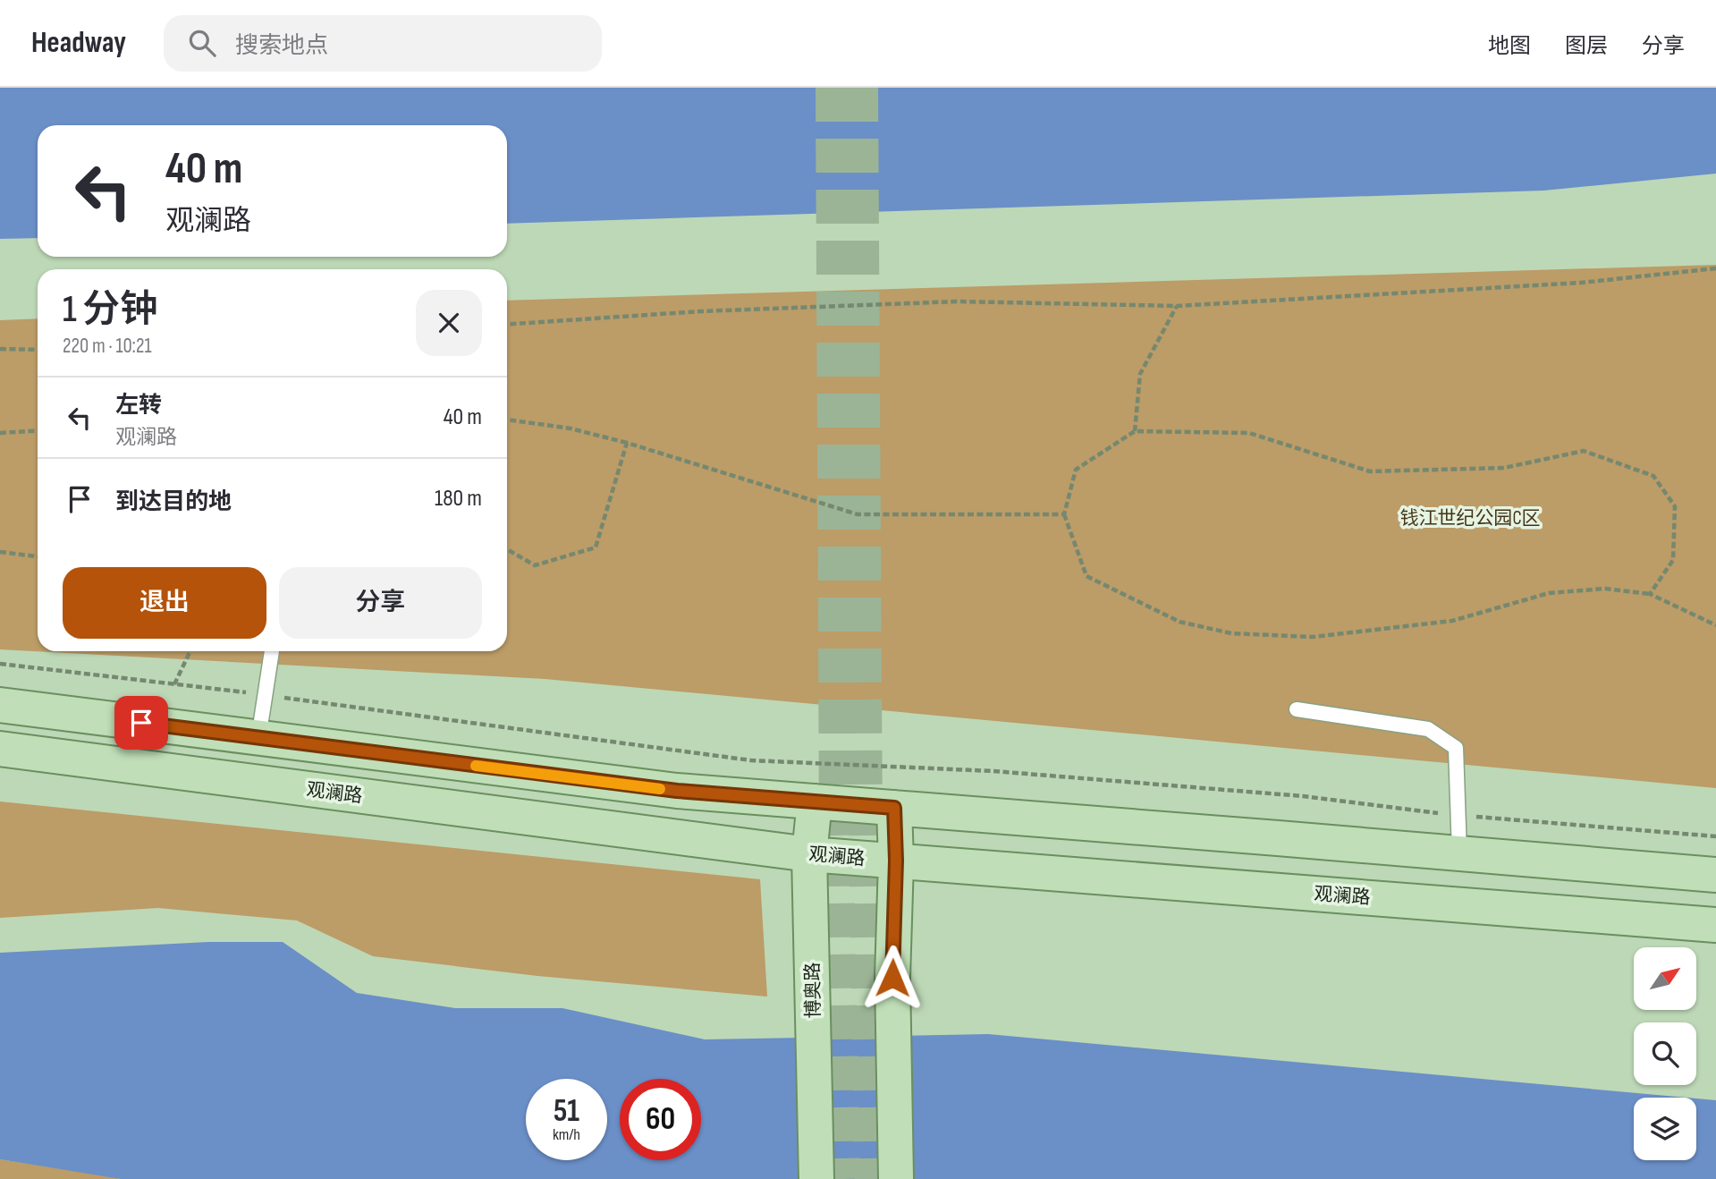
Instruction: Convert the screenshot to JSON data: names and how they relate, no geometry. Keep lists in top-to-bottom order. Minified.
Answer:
{"streets":{"main road":["观澜路","博奥路"]},"crossings":[["观澜路","博奥路"]],"parks":["钱江世纪公园C区"],"north":"top right","page":{"header":"Headway","search":"搜索地点","nav":["地图","图层","分享"],"turn":["40 m","观澜路"],"heading":["1 分钟","220 m · 10:21"],"list":[{"name":"左转","note":"观澜路","value":"40 m"},{"name":"到达目的地","value":"180 m"}],"buttons":["退出","分享"],"speed":"51 km/h","limit":"60"}}
